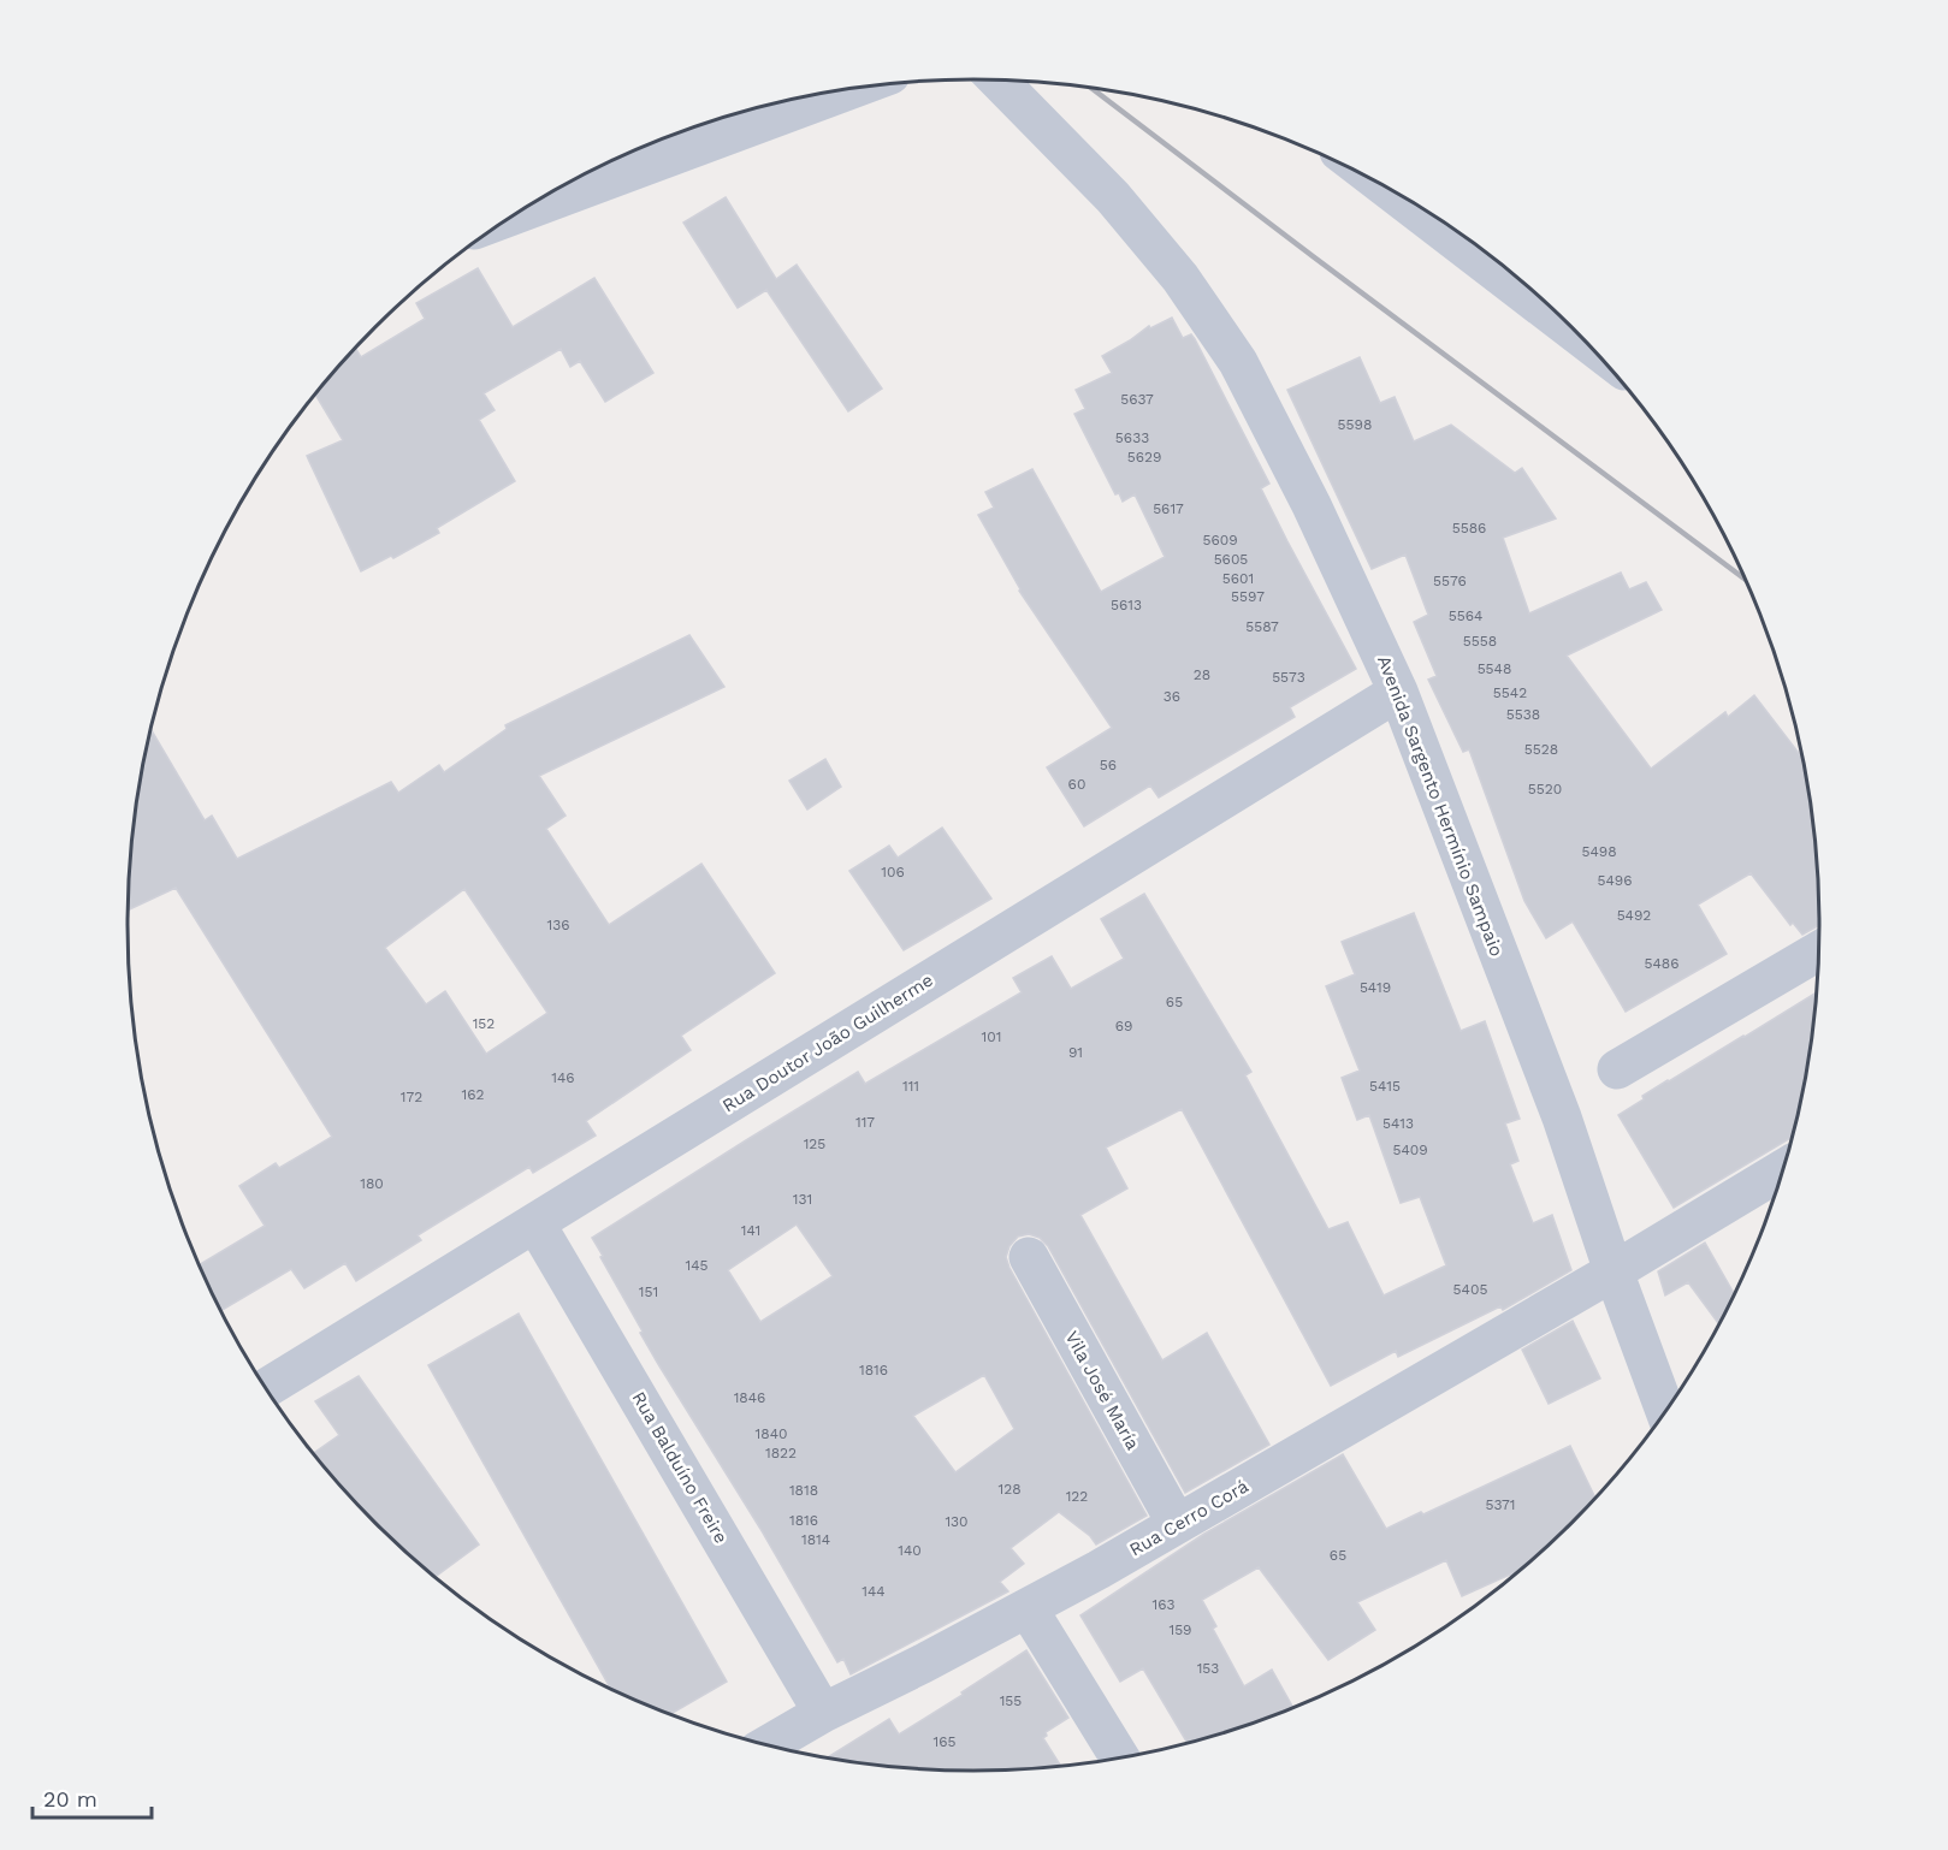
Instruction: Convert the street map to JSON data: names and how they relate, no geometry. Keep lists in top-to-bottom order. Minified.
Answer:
{"streets":{"street":["Avenida Sargento Hermínio Sampaio","Rua Doutor João Guilherme","Vila José María","Rua Balduíno Freire","Rua Cerro Corá"]},"crossings":[["Avenida Sargento Hermínio Sampaio","Rua Doutor João Guilherme"],["Avenida Sargento Hermínio Sampaio","Rua Cerro Corá"],["Rua Doutor João Guilherme","Rua Balduíno Freire"],["Vila José María","Rua Cerro Corá"],["Rua Balduíno Freire","Rua Cerro Corá"]],"house_numbers":["5637","5598","5633","5629","5617","5586","5609","5605","5601","5576","5597","5613","5564","5587","5558","5548","28","5573","5542","36","5538","5528","56","60","5520","5498","106","5496","5492","136","5486","5419","65","152","69","101","91","146","111","5415","162","172","117","5413","125","5409","180","131","141","145","5405","151","1816","1846","1840","1822","128","1818","122","5371","1816","130","1814","140","65","144","163","159","153","155","165"],"scale_bar":"20 m"}
